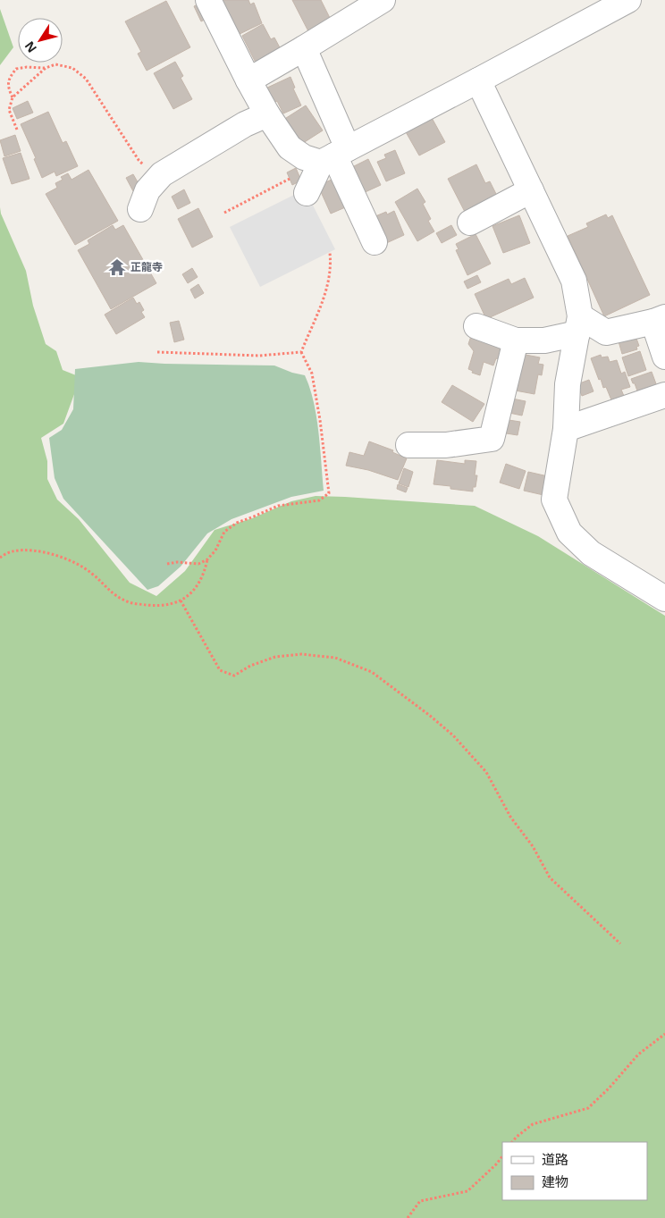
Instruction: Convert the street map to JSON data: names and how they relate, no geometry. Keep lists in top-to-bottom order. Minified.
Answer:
{"places":{"temple":["正龍寺"]},"legend":["道路","建物"],"north":"bottom left"}
